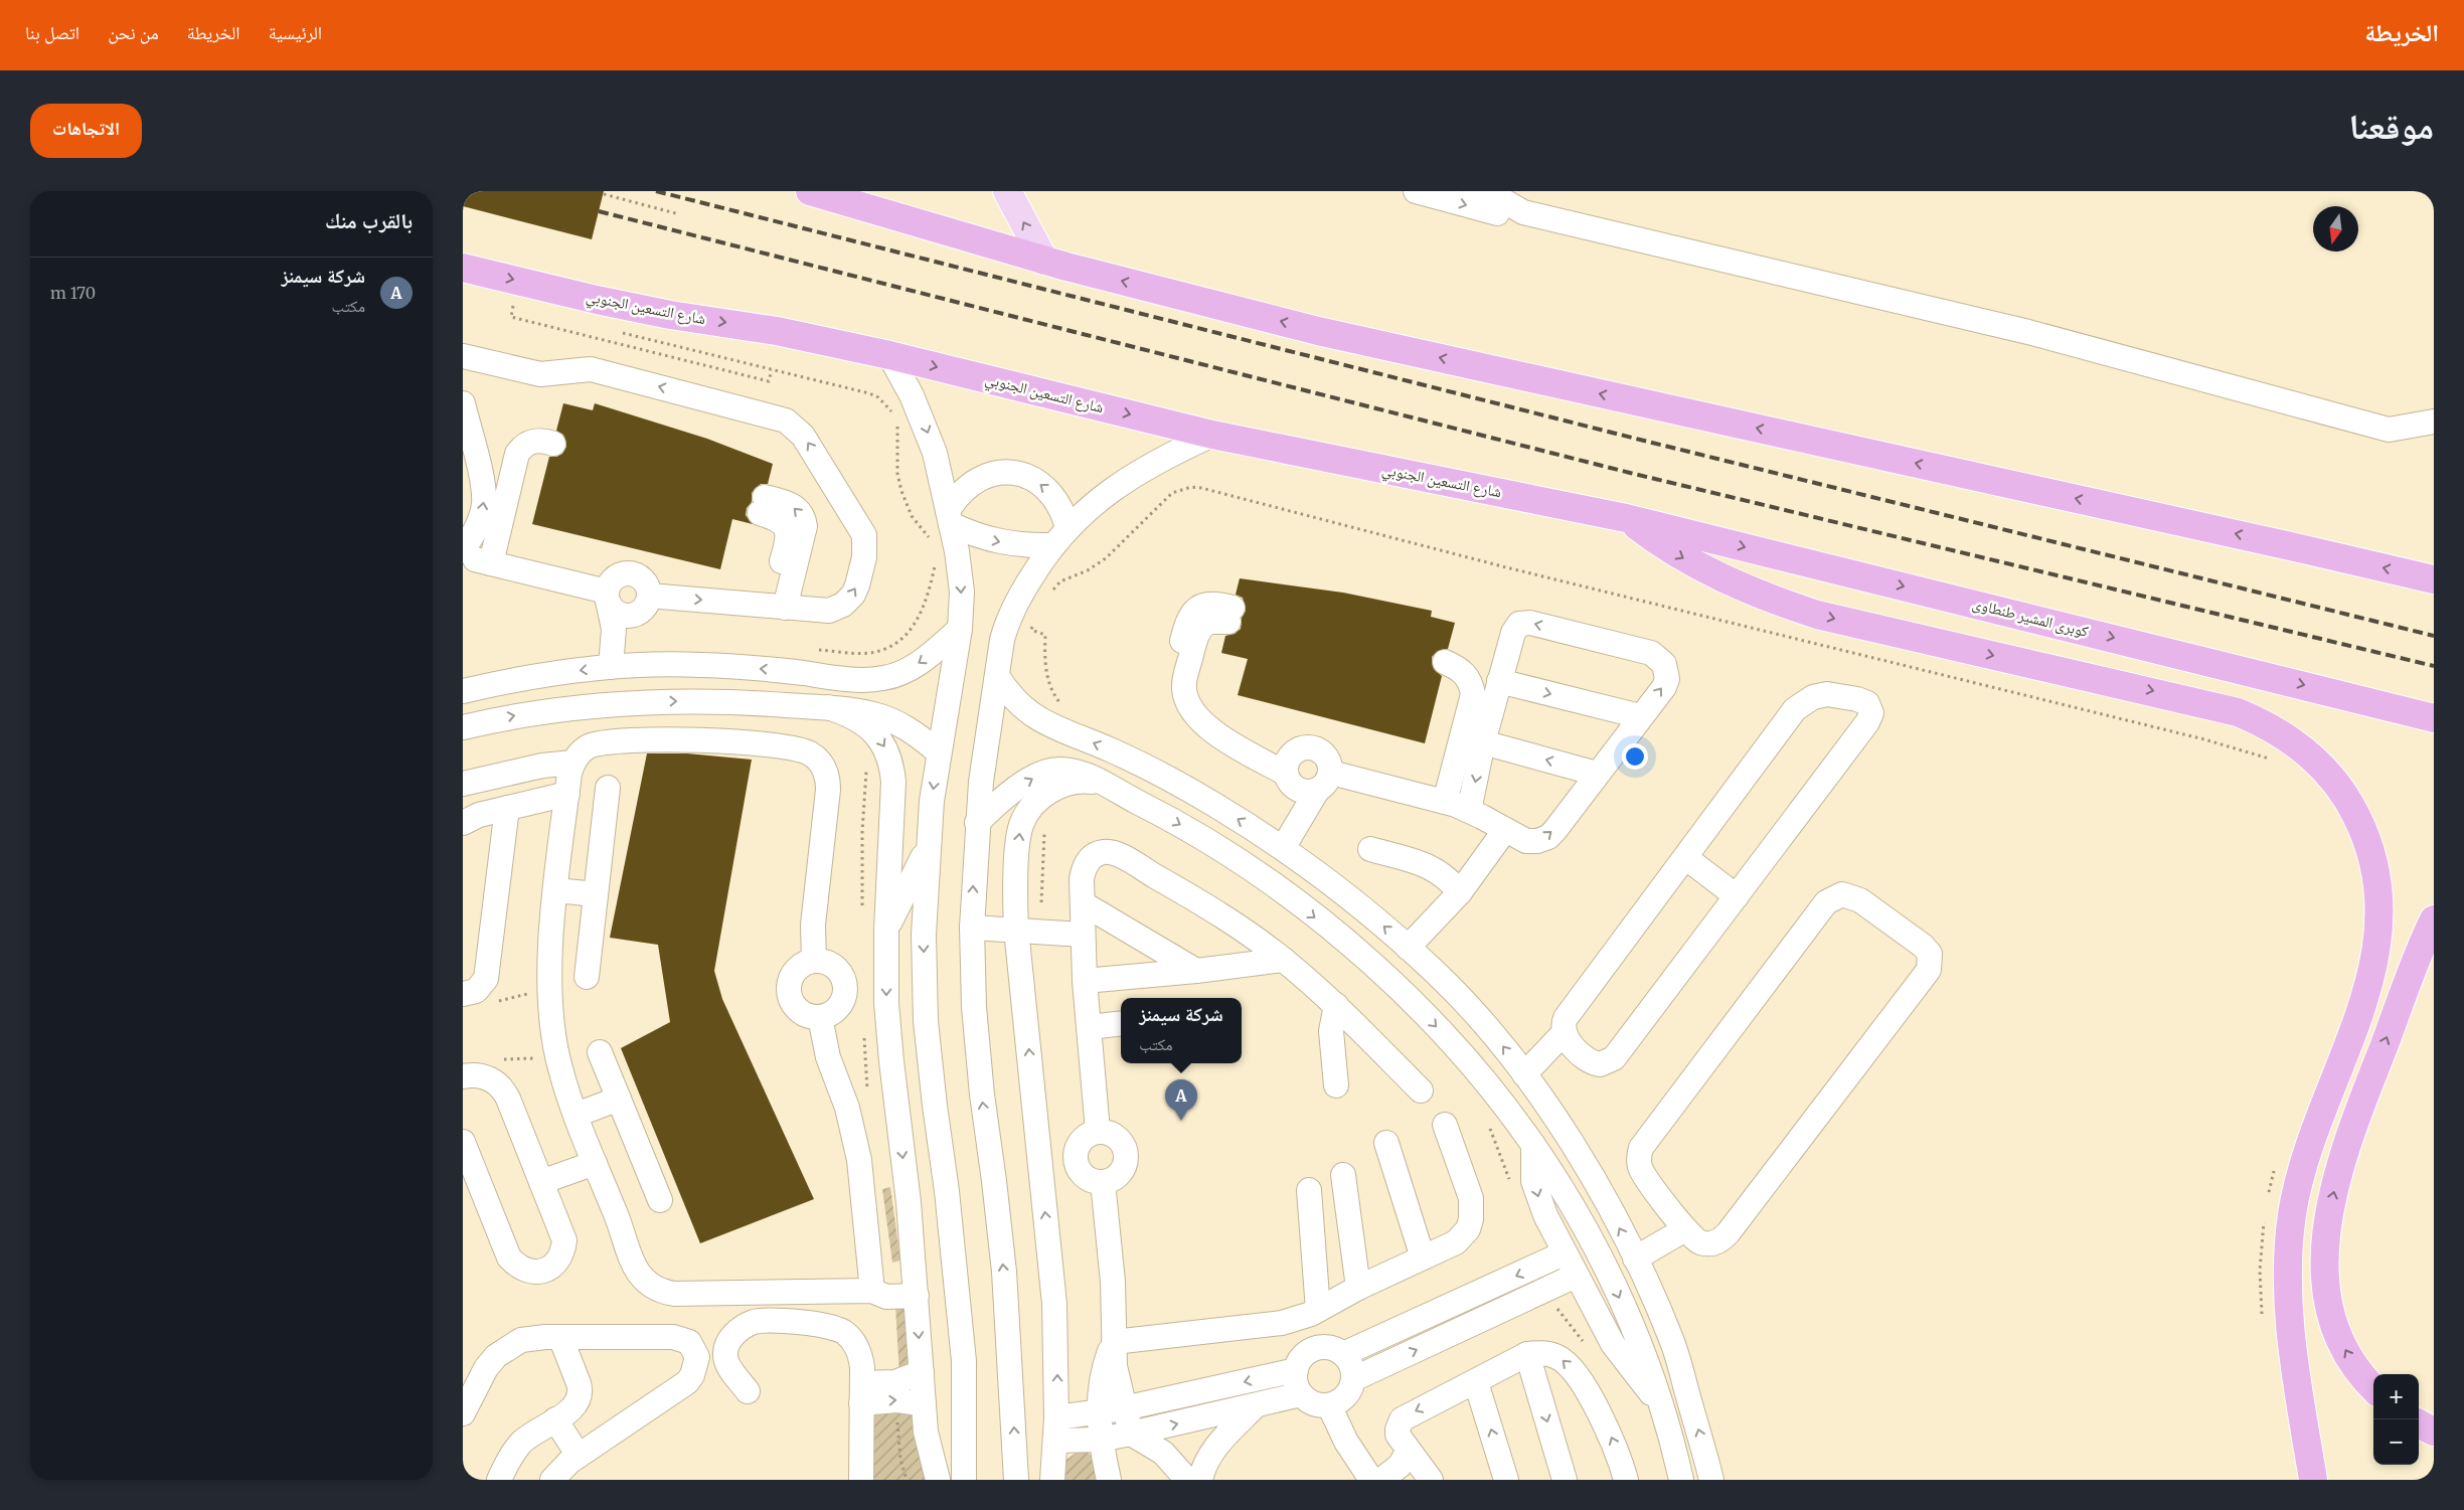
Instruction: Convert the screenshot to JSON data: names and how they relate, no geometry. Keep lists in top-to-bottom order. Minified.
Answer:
{"streets":{"highway":["شارع التسعين الجنوبي","كوبرى المشير طنطاوى"]},"crossings":[["شارع التسعين الجنوبي","كوبرى المشير طنطاوى"]],"north":"bottom","page":{"header":"الخريطة","nav":["الرئيسية","الخريطة","من نحن","اتصل بنا"],"title":"موقعنا","buttons":"الاتجاهات","heading":"بالقرب منك","list":[{"mark":"A","name":"شركة سيمنز","note":"مكتب","value":"170 m"}],"popup":["شركة سيمنز","مكتب"],"pins":"A","map_buttons":["+","−"]}}
